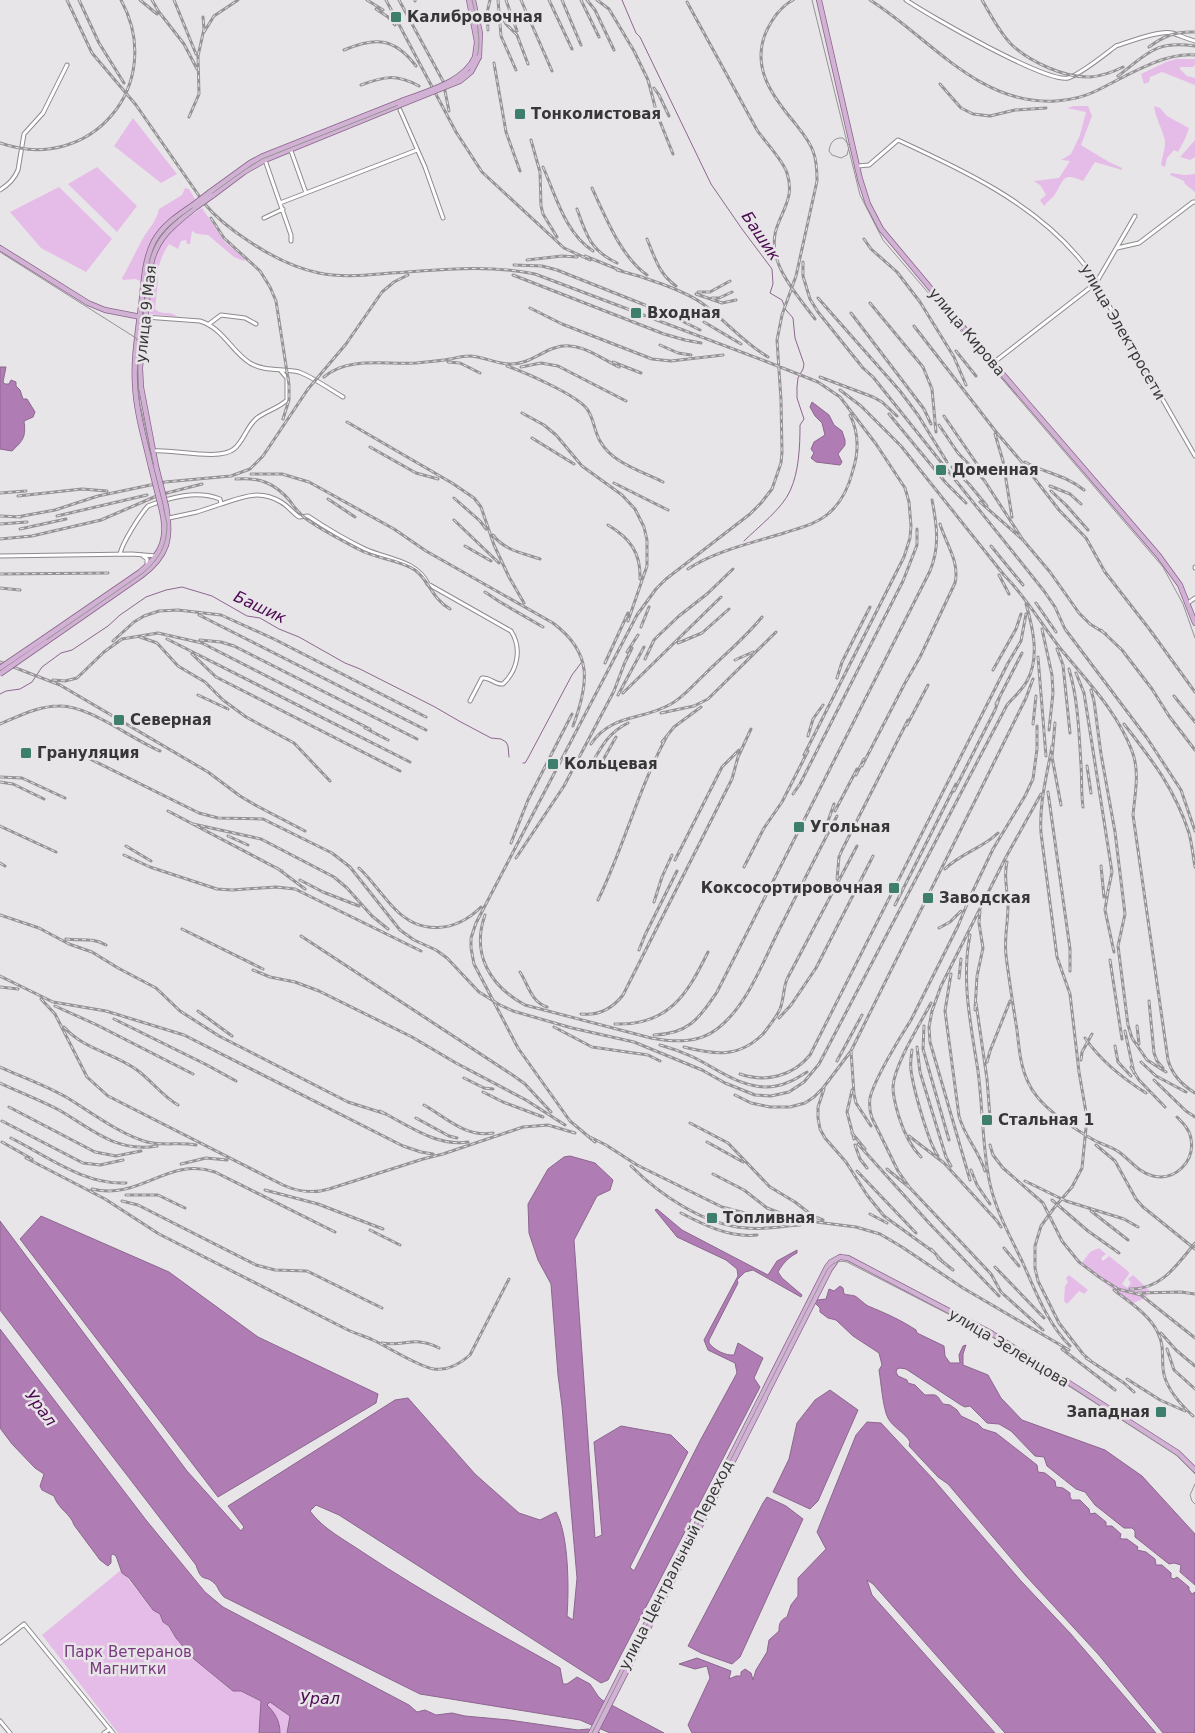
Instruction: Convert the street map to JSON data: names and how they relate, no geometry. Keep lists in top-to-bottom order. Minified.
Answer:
{"streets":{"main road":["улица 9 Мая","улица Кирова","улица Зеленцова","улица Центральный Переход"],"street":["улица Электросети"]},"crossings":[["улица Кирова","улица Электросети"],["улица Зеленцова","улица Центральный Переход"]],"water":["Башик","Урал"],"parks":["Парк Ветеранов Магнитки"],"places":{"transit":["Калибровочная","Тонколистовая","Входная","Доменная","Северная","Грануляция","Кольцевая","Угольная","Коксосортировочная","Заводская","Стальная 1","Топливная","Западная"]}}
